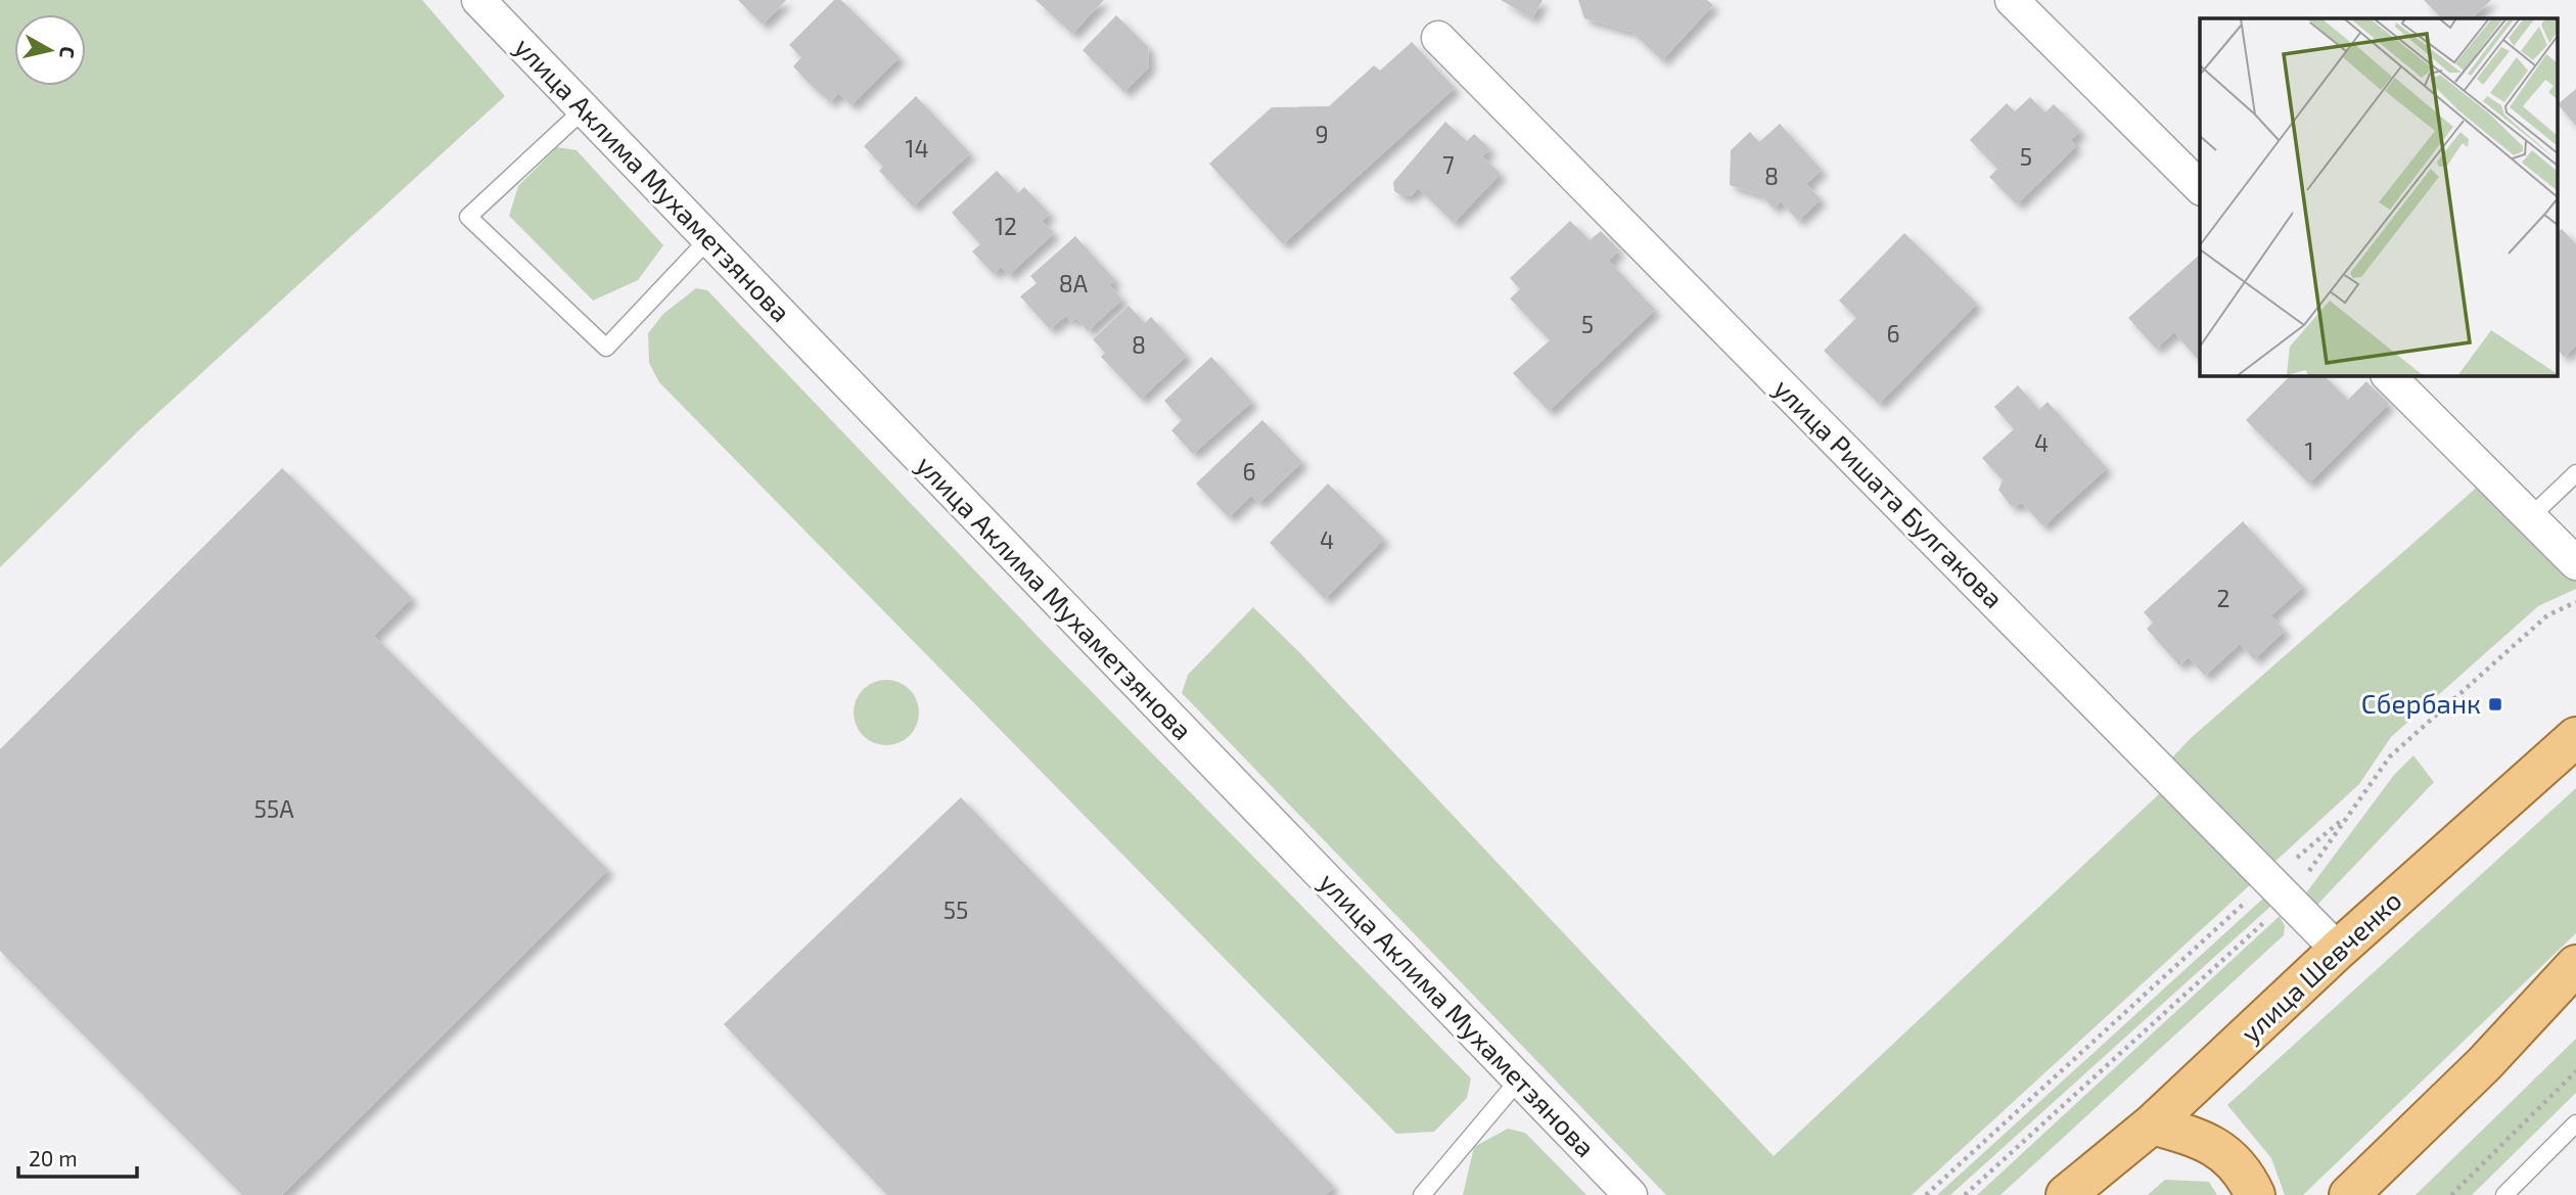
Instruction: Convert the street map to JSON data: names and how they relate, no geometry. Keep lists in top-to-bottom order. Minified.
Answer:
{"streets":{"main road":["улица Шевченко"],"street":["улица Аклима Мухаметзянова","улица Ришата Булгакова"]},"crossings":[["улица Ришата Булгакова","улица Шевченко"]],"places":{"transit":["Сбербанк"]},"house_numbers":["9","14","5","7","8","12","8А","5","6","8","4","1","6","4","2","55А","55"],"scale_bar":"20 m","north":"right"}
